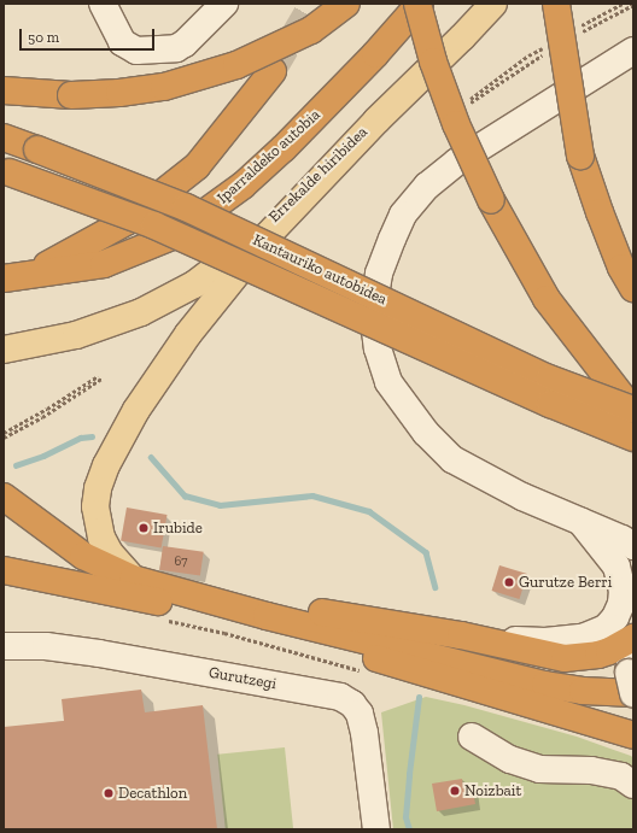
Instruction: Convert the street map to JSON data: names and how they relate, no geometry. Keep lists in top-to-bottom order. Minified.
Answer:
{"streets":{"highway":["Iparraldeko autobia","Kantauriko autobidea"],"main road":["Errekalde hiribidea"],"street":["Gurutzegi"]},"places":["Irubide","Gurutze Berri","Noizbait","Decathlon"],"house_numbers":["67"],"scale_bar":"50 m"}
